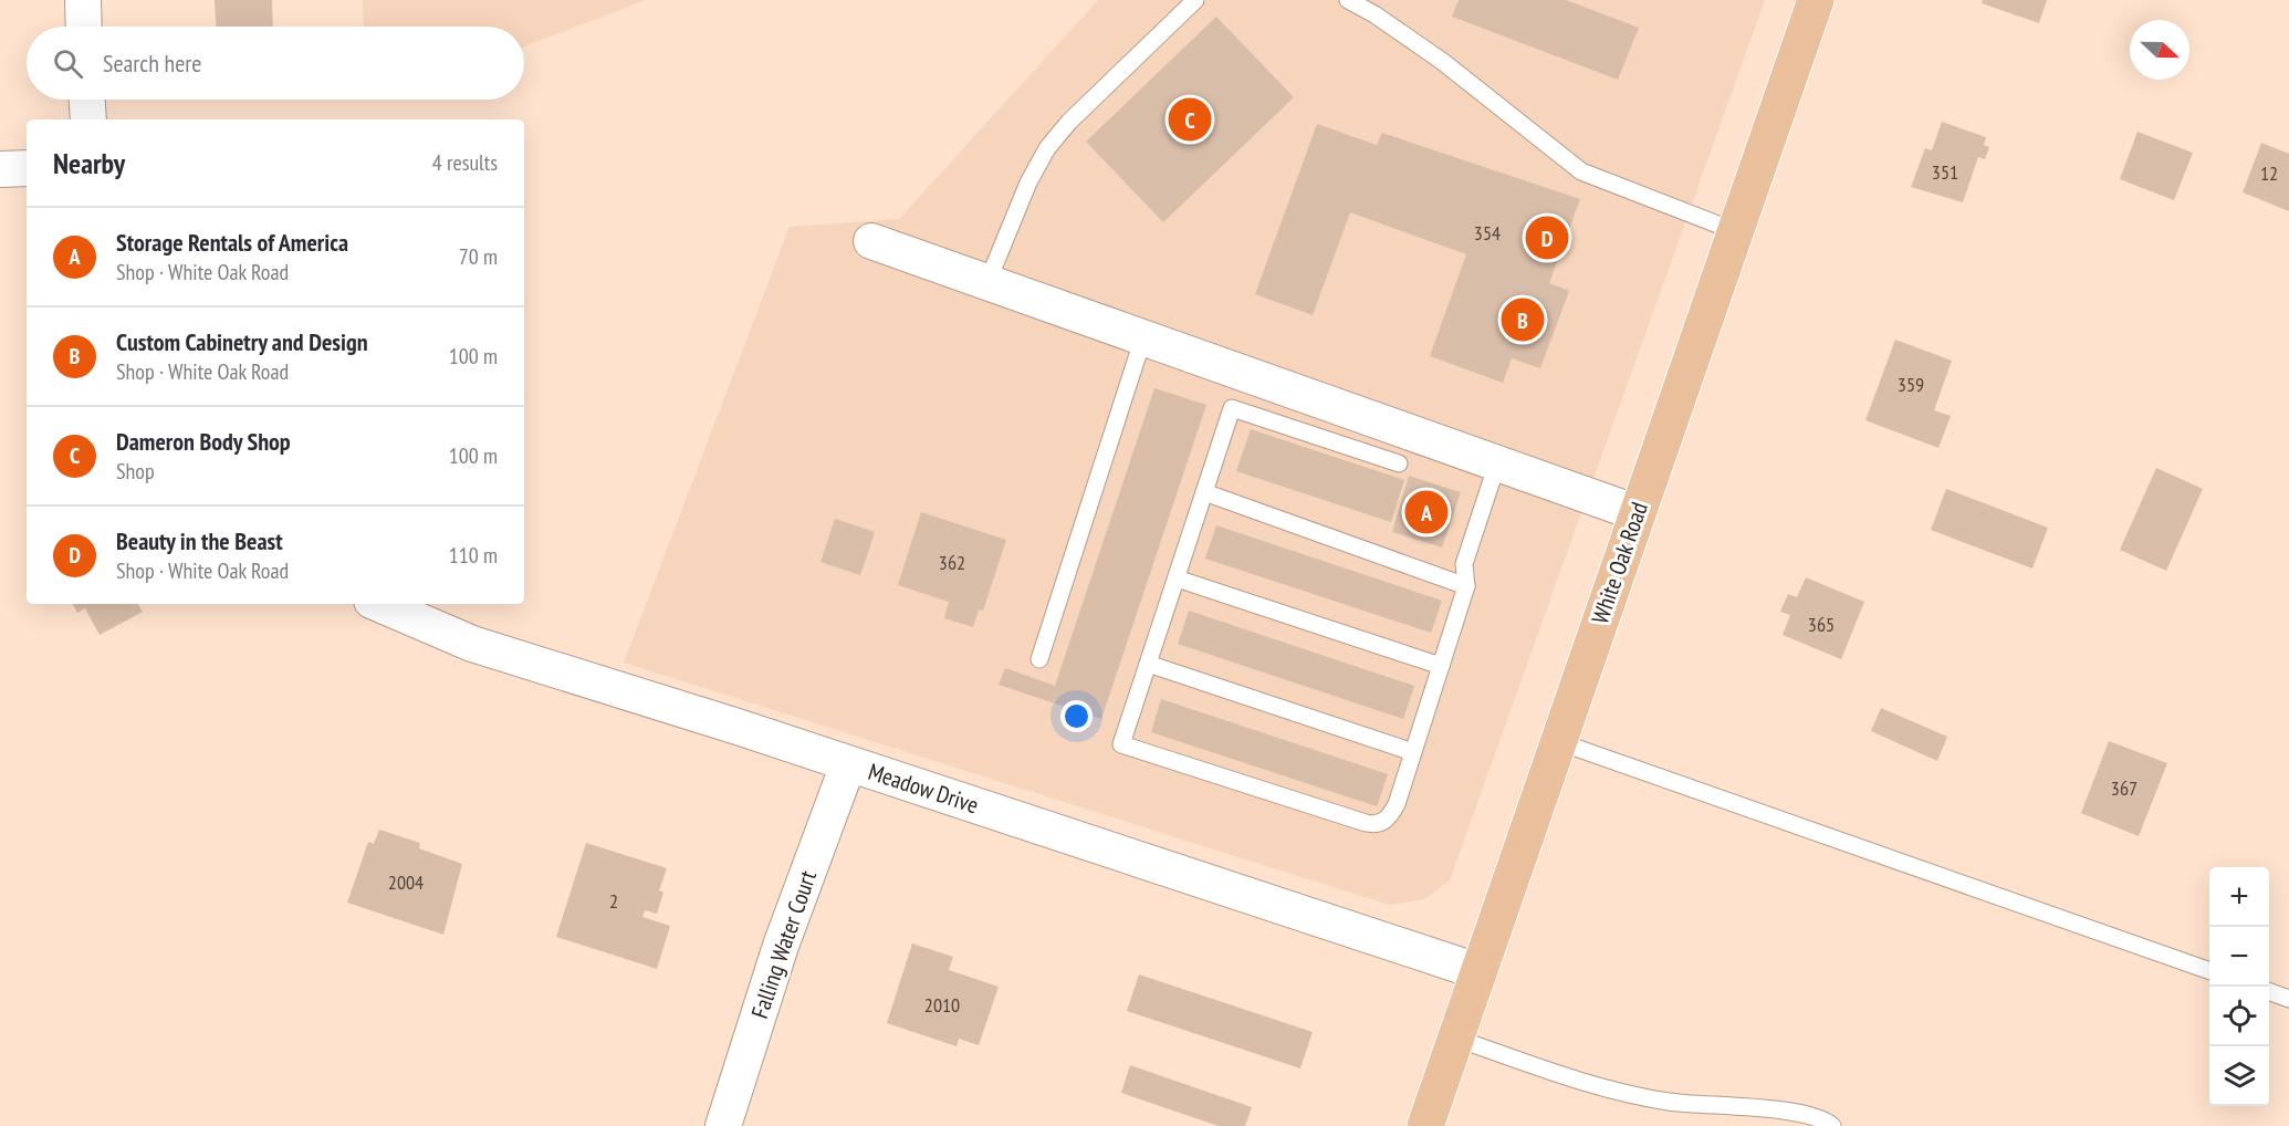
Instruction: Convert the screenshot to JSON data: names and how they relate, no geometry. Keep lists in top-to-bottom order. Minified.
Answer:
{"streets":{"main road":["White Oak Road"],"street":["Meadow Drive","Falling Water Court"]},"crossings":[["White Oak Road","Meadow Drive"],["Meadow Drive","Falling Water Court"]],"house_numbers":["351","12","354","359","362","365","367","2004","2","2010"],"north":"right","page":{"search":"Search here","pins":["C","D","B","A"],"heading":["Nearby","4 results"],"list":[{"mark":"A","name":"Storage Rentals of America","note":"Shop · White Oak Road","value":"70 m"},{"mark":"B","name":"Custom Cabinetry and Design","note":"Shop · White Oak Road","value":"100 m"},{"mark":"C","name":"Dameron Body Shop","note":"Shop","value":"100 m"},{"mark":"D","name":"Beauty in the Beast","note":"Shop · White Oak Road","value":"110 m"}],"map_buttons":["+","−"]}}
